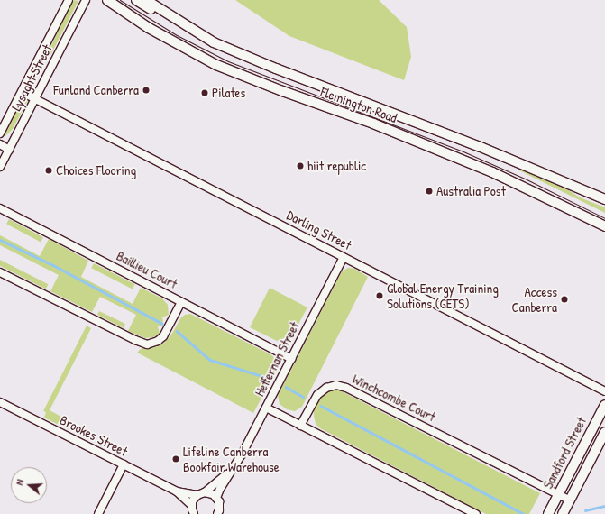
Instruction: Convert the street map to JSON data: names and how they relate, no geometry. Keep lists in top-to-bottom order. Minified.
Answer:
{"streets":{"main road":["Flemington Road","Sandford Street"],"street":["Lysaght Street","Darling Street","Baillieu Court","Heffernan Street","Winchcombe Court","Brookes Street"]},"crossings":[["Lysaght Street","Darling Street"],["Darling Street","Heffernan Street"],["Heffernan Street","Brookes Street"],["Winchcombe Court","Sandford Street"]],"places":["Funland Canberra","Pilates","hiit republic","Choices Flooring","Australia Post","Global Energy Training Solutions (GETS)","Access Canberra","Lifeline Canberra Bookfair Warehouse"],"north":"left"}
